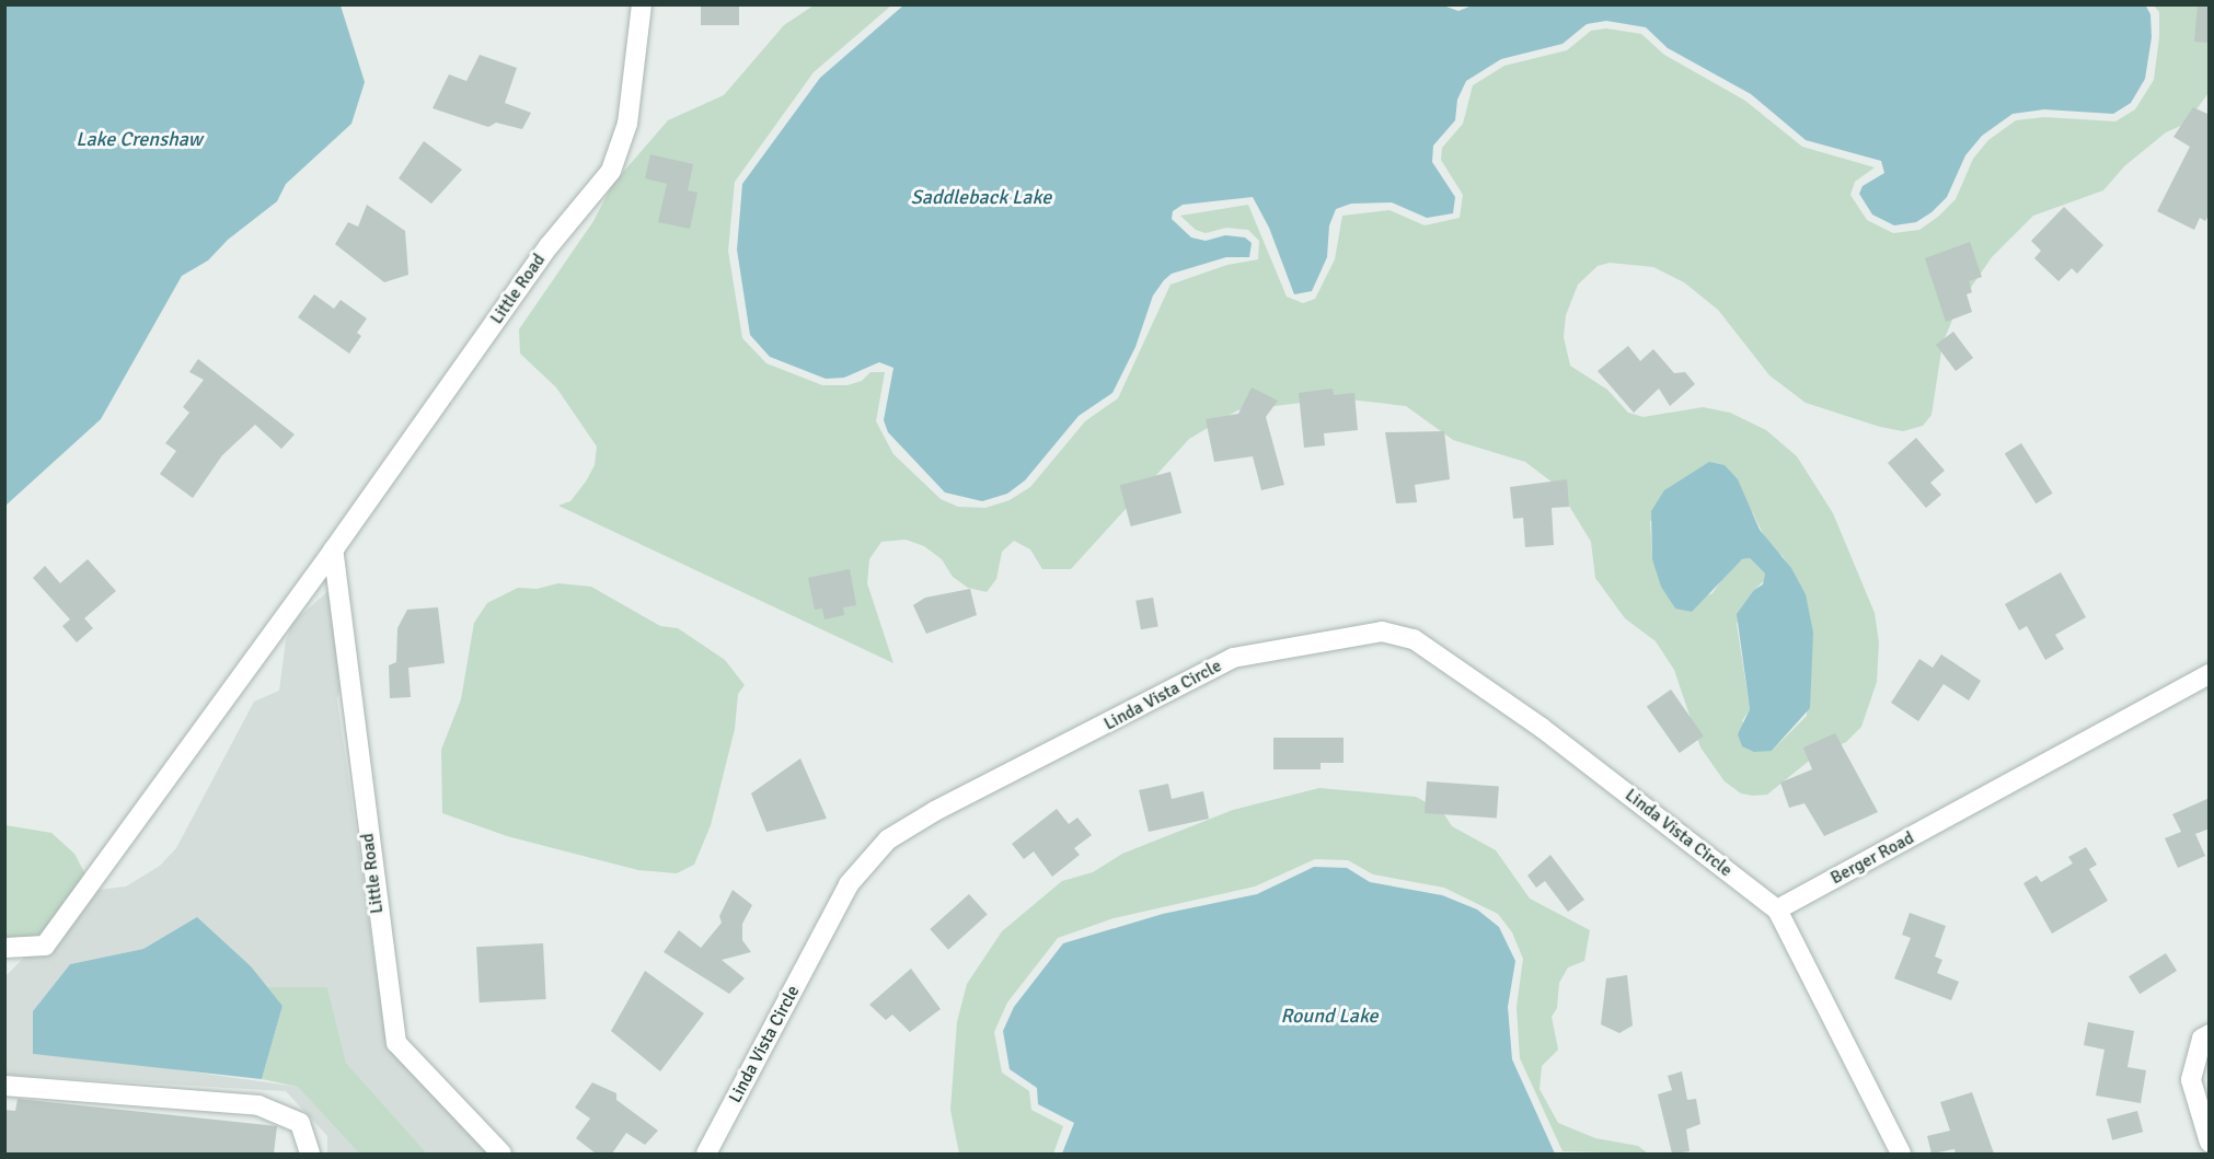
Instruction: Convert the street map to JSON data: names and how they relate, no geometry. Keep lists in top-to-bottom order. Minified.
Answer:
{"streets":{"street":["Little Road","Linda Vista Circle","Berger Road"]},"crossings":[["Linda Vista Circle","Berger Road"]],"water":["Lake Crenshaw","Saddleback Lake","Round Lake"]}
